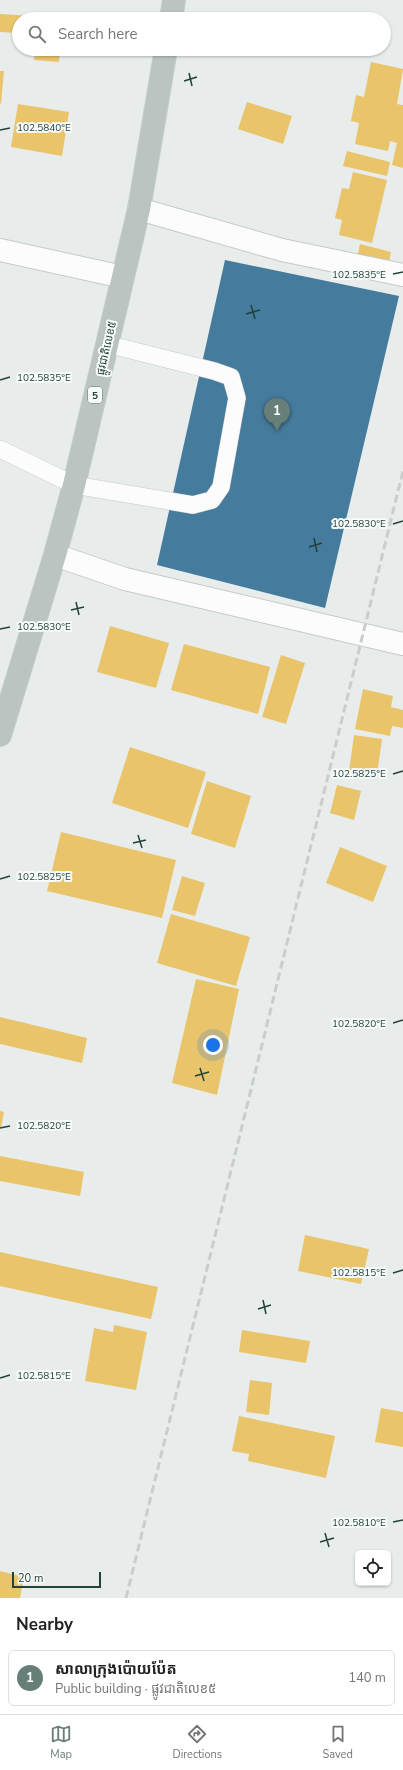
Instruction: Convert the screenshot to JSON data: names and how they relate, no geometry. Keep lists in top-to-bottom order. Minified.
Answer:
{"streets":{"highway":["ផ្លូវជាតិលេខ៥","5"]},"scale_bar":"20 m","page":{"search":"Search here","pins":"1","scale":"20 m","heading":"Nearby","list":[{"mark":"1","name":"សាលាក្រុងប៉ោយប៉ែត","note":"Public building · ផ្លូវជាតិលេខ៥","value":"140 m"}],"nav":["Map","Directions","Saved"]},"coordinates":["102.5840°E","102.5835°E","102.5830°E","102.5825°E","102.5820°E","102.5815°E","102.5810°E"]}
